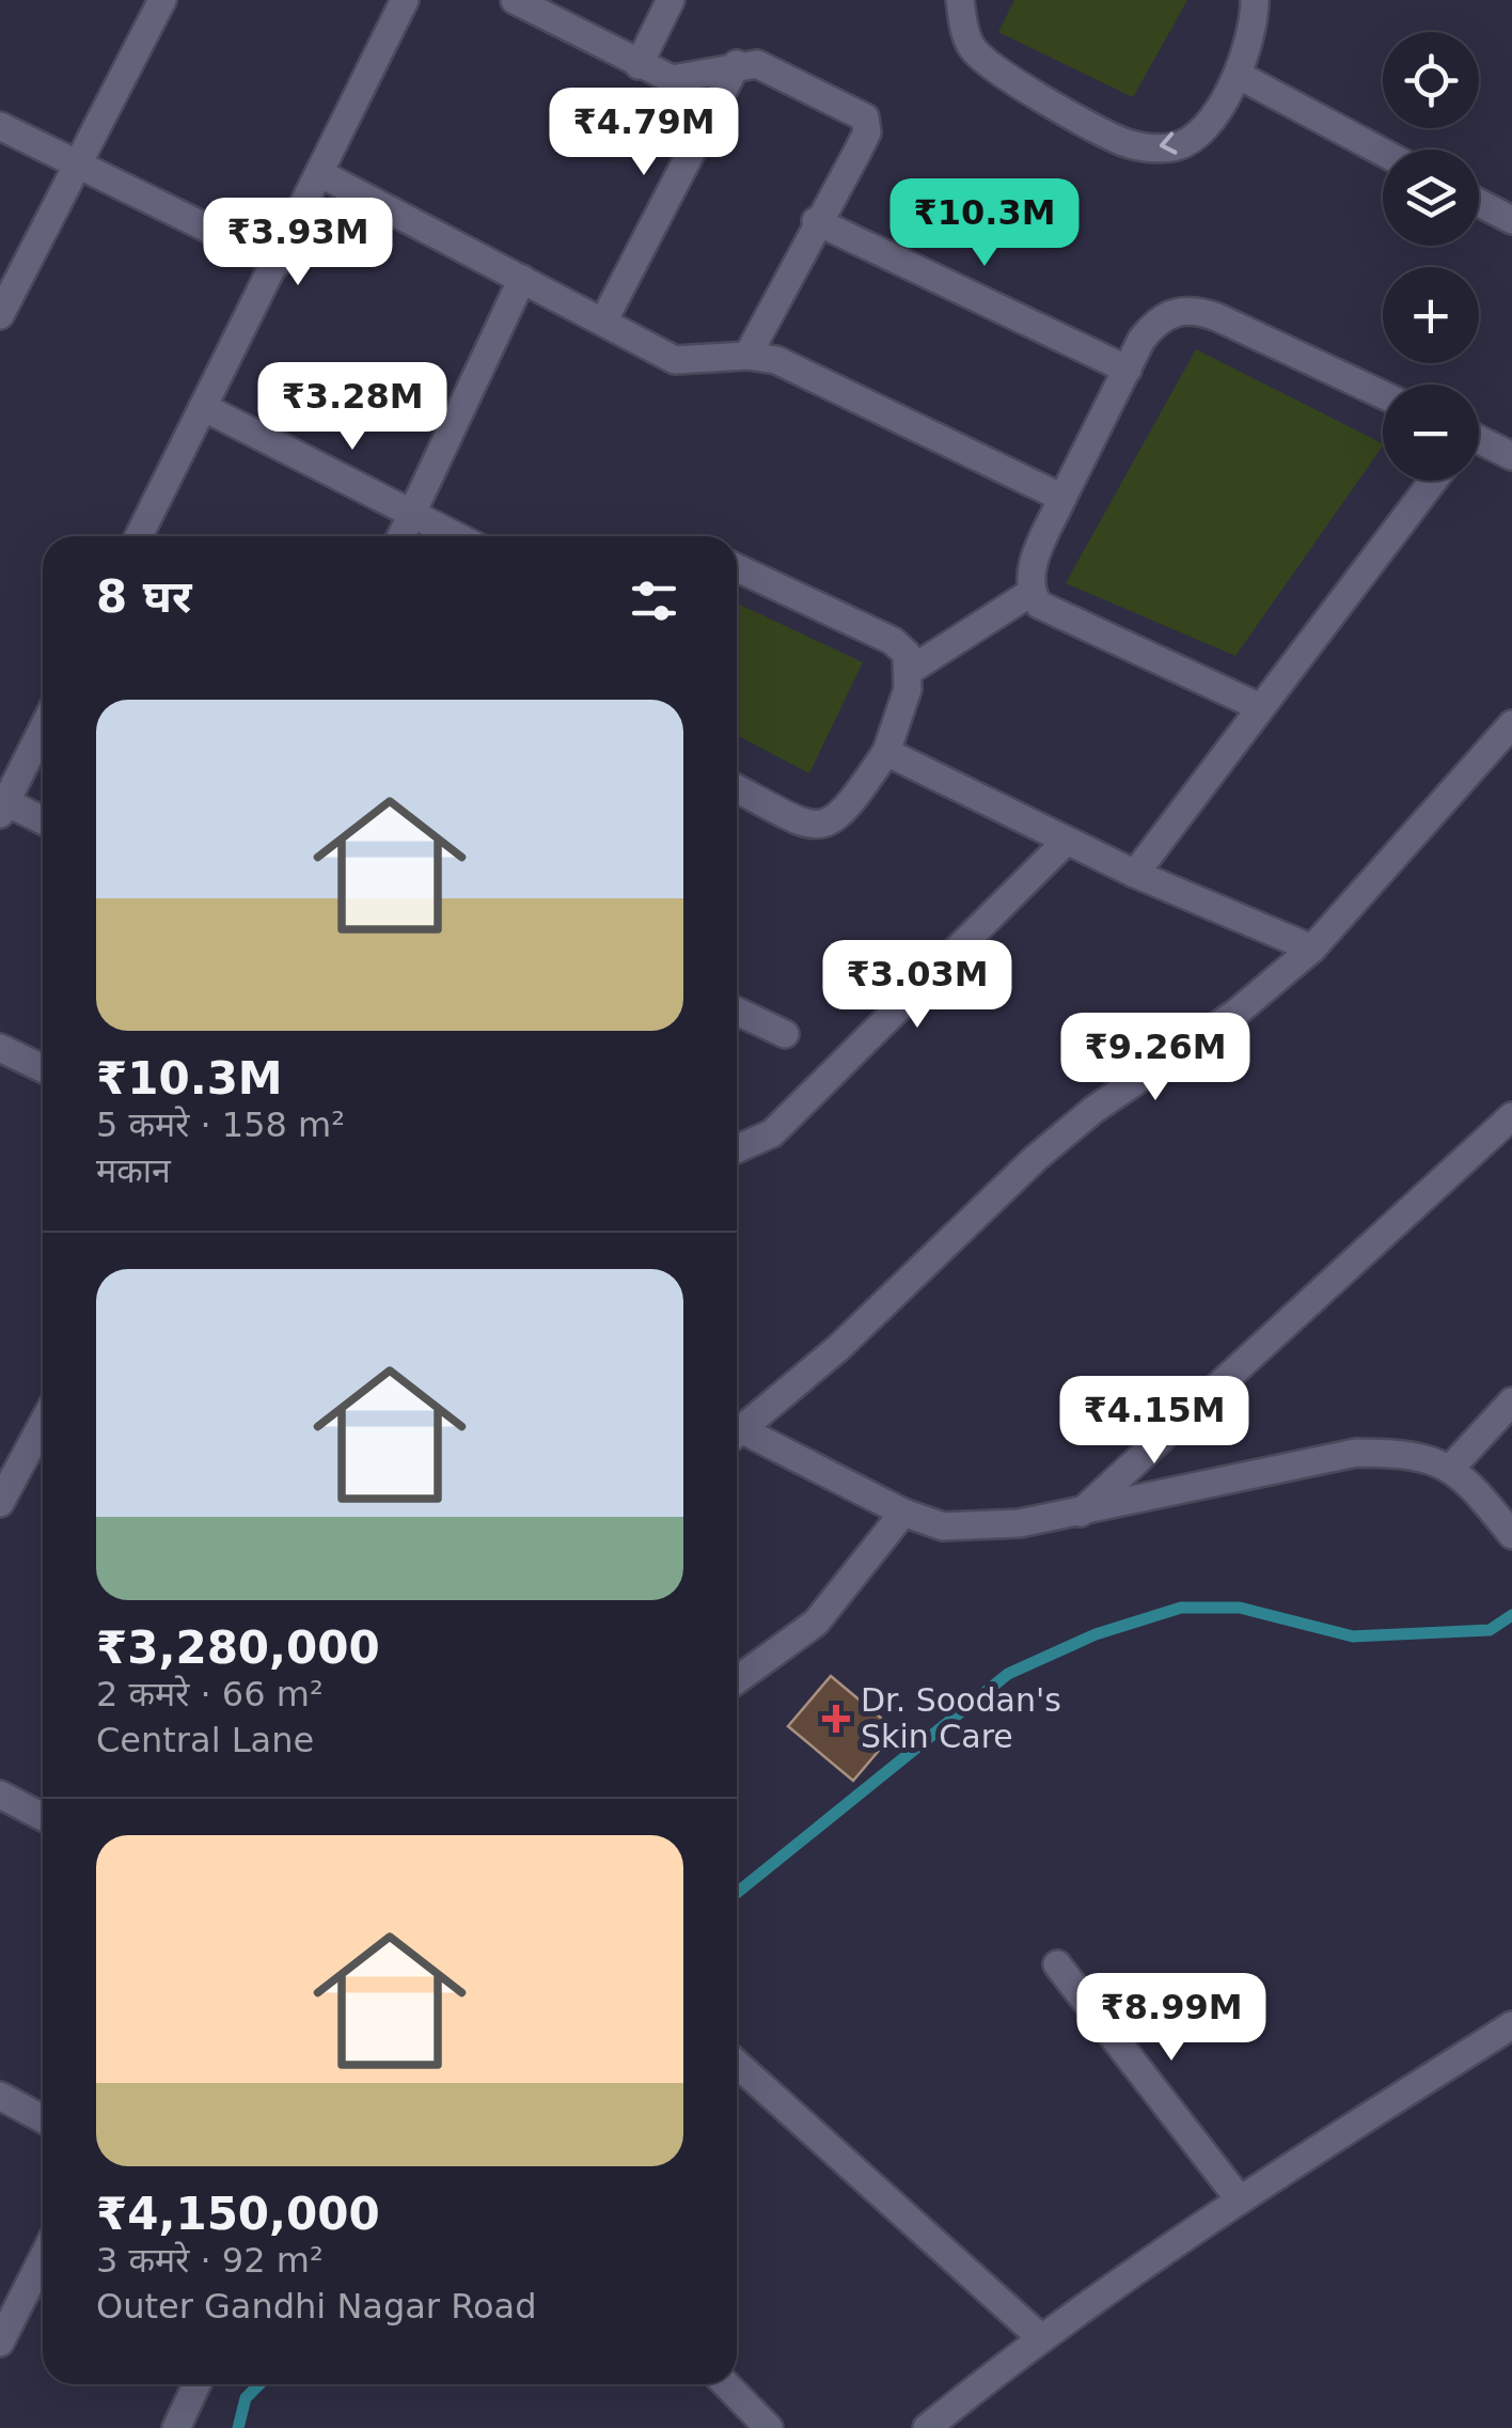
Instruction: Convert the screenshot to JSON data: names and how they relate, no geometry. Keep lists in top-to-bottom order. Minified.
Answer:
{"places":{"health":["Dr. Soodan's Skin Care"]},"page":{"map_buttons":["+","−"],"price":["₹4.79M","₹10.3M","₹3.93M","₹3.28M","₹3.03M","₹9.26M","₹4.15M","₹8.99M"],"heading":"8 घर","list":[{"name":"₹10.3M","note":"5 कमरे · 158 m² · मकान"},{"name":"₹3,280,000","note":"2 कमरे · 66 m² · Central Lane"},{"name":"₹4,150,000","note":"3 कमरे · 92 m² · Outer Gandhi Nagar Road"}]}}
